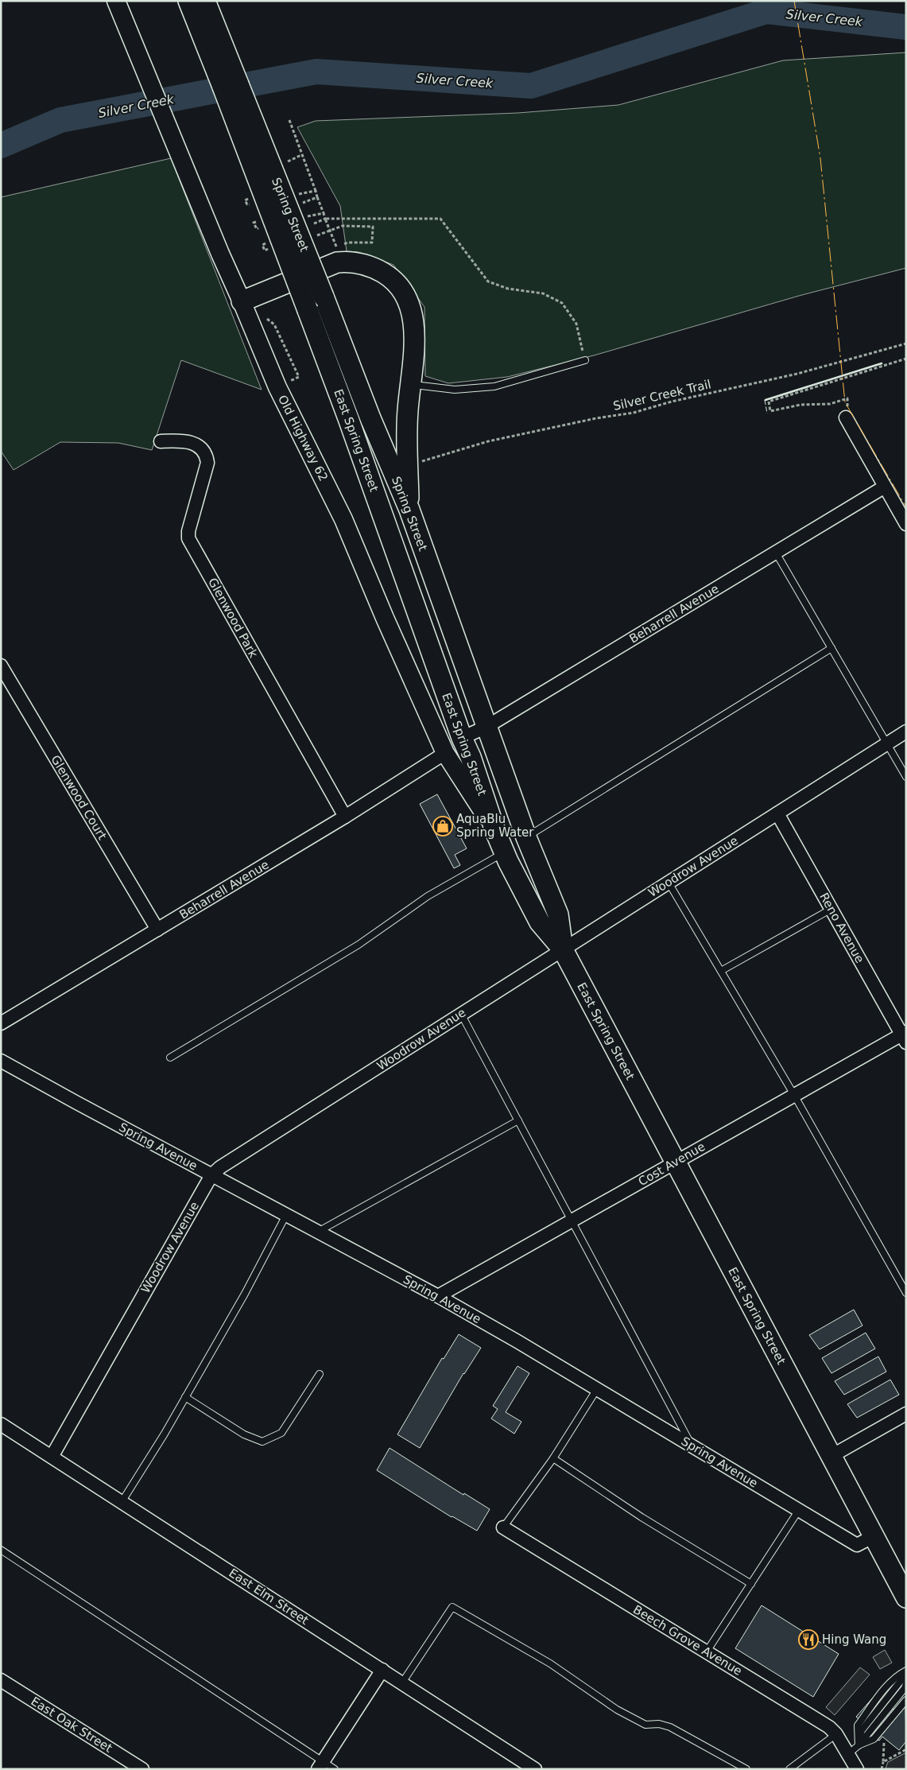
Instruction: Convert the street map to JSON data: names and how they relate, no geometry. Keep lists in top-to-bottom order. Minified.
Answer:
{"streets":{"main road":["Spring Street","East Spring Street"],"street":["Old Highway 62","Beharrell Avenue","Glenwood Park","Glenwood Court","Woodrow Avenue","Reno Avenue","Spring Avenue","Cost Avenue","East Elm Street","Beech Grove Avenue","East Oak Street"],"path":["Silver Creek Trail"]},"crossings":[["Spring Street","East Spring Street"],["Spring Street","Beharrell Avenue"],["Spring Street","Woodrow Avenue"],["Old Highway 62","East Spring Street"],["Old Highway 62","Beharrell Avenue"],["East Spring Street","Beharrell Avenue"],["East Spring Street","Woodrow Avenue"],["East Spring Street","Spring Avenue"],["East Spring Street","Cost Avenue"],["Beharrell Avenue","Glenwood Park"],["Beharrell Avenue","Glenwood Court"],["Woodrow Avenue","Reno Avenue"],["Woodrow Avenue","Spring Avenue"],["Woodrow Avenue","East Elm Street"],["Reno Avenue","Cost Avenue"],["Spring Avenue","Cost Avenue"]],"water":["Silver Creek"],"places":{"shop":["AquaBlu Spring Water"],"restaurant":["Hing Wang"]}}
